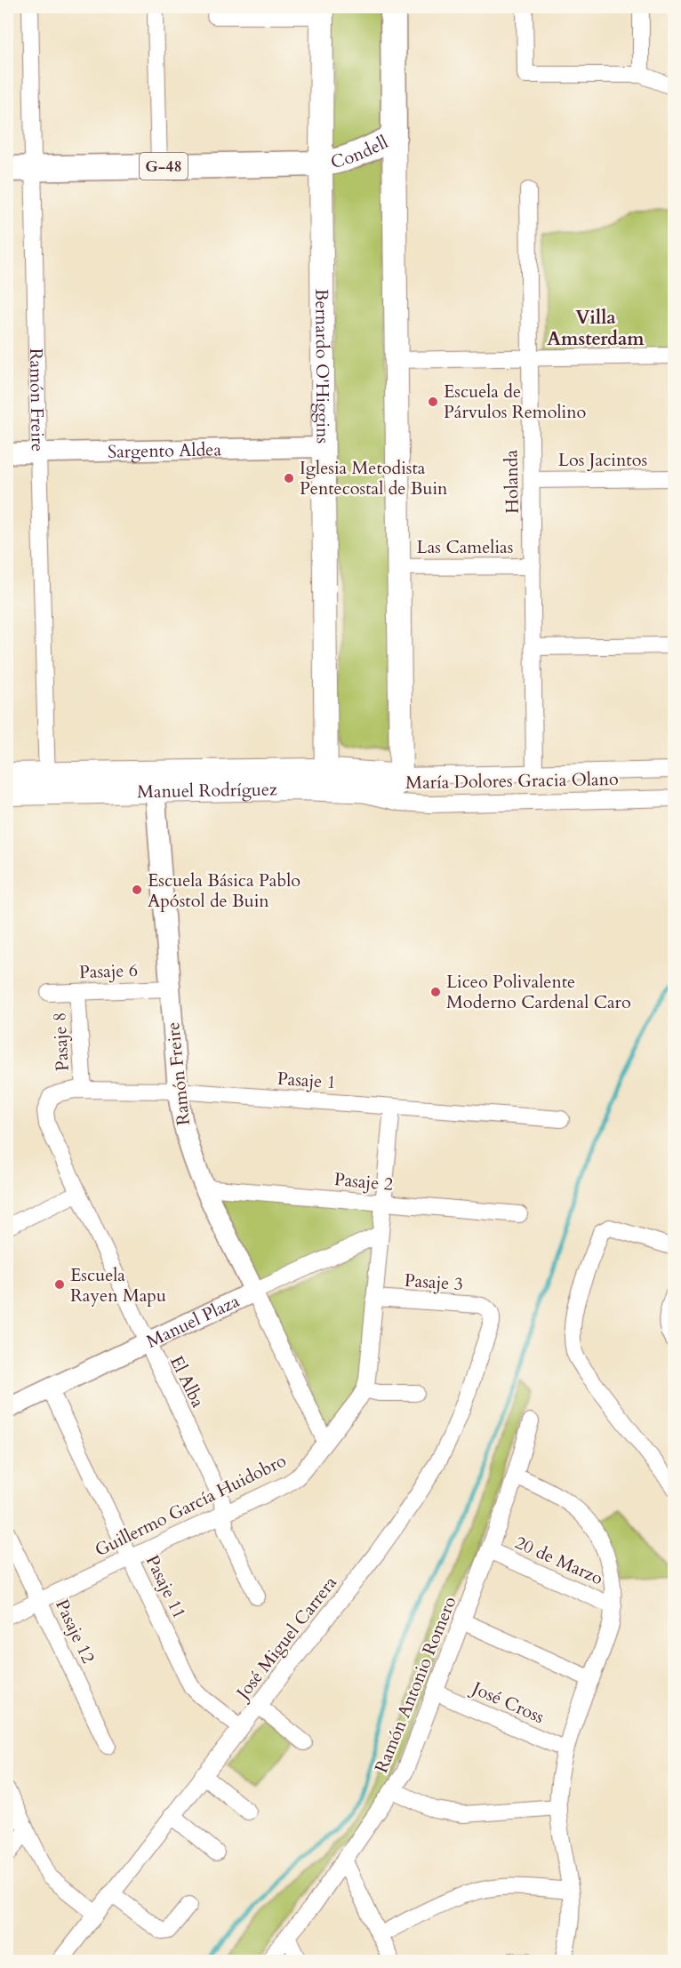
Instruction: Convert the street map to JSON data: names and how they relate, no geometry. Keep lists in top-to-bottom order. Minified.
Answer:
{"streets":{"main road":["Condell","G-48","Bernardo O'Higgins","Manuel Rodríguez"],"street":["Ramón Freire","Sargento Aldea","Los Jacintos","Holanda","Las Camelias","María Dolores Gracia Olano","Pasaje 6","Pasaje 8","Pasaje 1","Pasaje 2","Pasaje 3","Manuel Plaza","El Alba","Guillermo García Huidobro","20 de Marzo","Pasaje 11","Pasaje 12","José Miguel Carrera","Ramón Antonio Romero","José Cross"]},"crossings":[["Condell","G-48"],["Condell","Bernardo O'Higgins"],["G-48","Bernardo O'Higgins"],["G-48","Ramón Freire"],["Bernardo O'Higgins","Sargento Aldea"],["Bernardo O'Higgins","Manuel Rodríguez"],["Ramón Freire","Sargento Aldea"],["Ramón Freire","Manuel Rodríguez"],["Ramón Freire","Pasaje 6"],["Ramón Freire","Pasaje 1"],["Ramón Freire","Pasaje 2"],["Ramón Freire","Manuel Plaza"],["Ramón Freire","Guillermo García Huidobro"],["Los Jacintos","Holanda"],["Holanda","Las Camelias"],["Holanda","Manuel Rodríguez"],["María Dolores Gracia Olano","Manuel Rodríguez"],["Pasaje 6","Pasaje 8"],["Pasaje 8","Pasaje 1"],["Pasaje 1","El Alba"],["Pasaje 1","Guillermo García Huidobro"],["Pasaje 2","Guillermo García Huidobro"],["Pasaje 3","Guillermo García Huidobro"],["Pasaje 3","José Miguel Carrera"],["Manuel Plaza","El Alba"],["Manuel Plaza","Guillermo García Huidobro"],["Manuel Plaza","Pasaje 11"],["El Alba","Guillermo García Huidobro"],["Guillermo García Huidobro","Pasaje 11"],["Guillermo García Huidobro","Pasaje 12"],["20 de Marzo","Ramón Antonio Romero"],["Pasaje 11","José Miguel Carrera"],["Ramón Antonio Romero","José Cross"]],"districts":["Villa Amsterdam"],"places":["Escuela de Párvulos Remolino","Iglesia Metodista Pentecostal de Buin","Escuela Básica Pablo Apóstol de Buin","Liceo Polivalente Moderno Cardenal Caro","Escuela Rayen Mapu"]}
